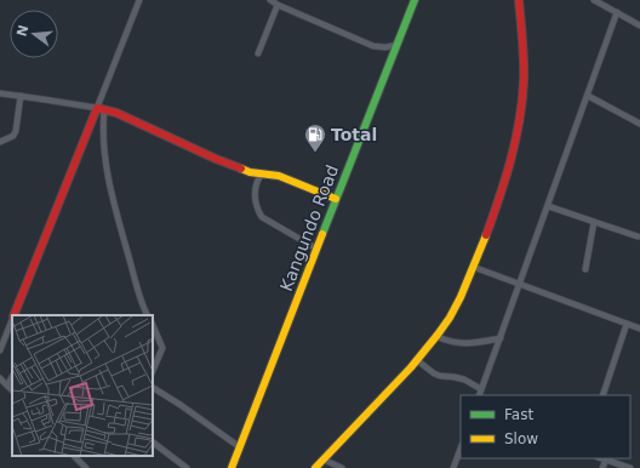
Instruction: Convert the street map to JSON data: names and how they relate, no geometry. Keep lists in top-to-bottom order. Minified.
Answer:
{"streets":{"main road":["Kangundo Road"]},"places":{"fuel station":["Total"]},"legend":["Fast","Slow"],"north":"left"}
